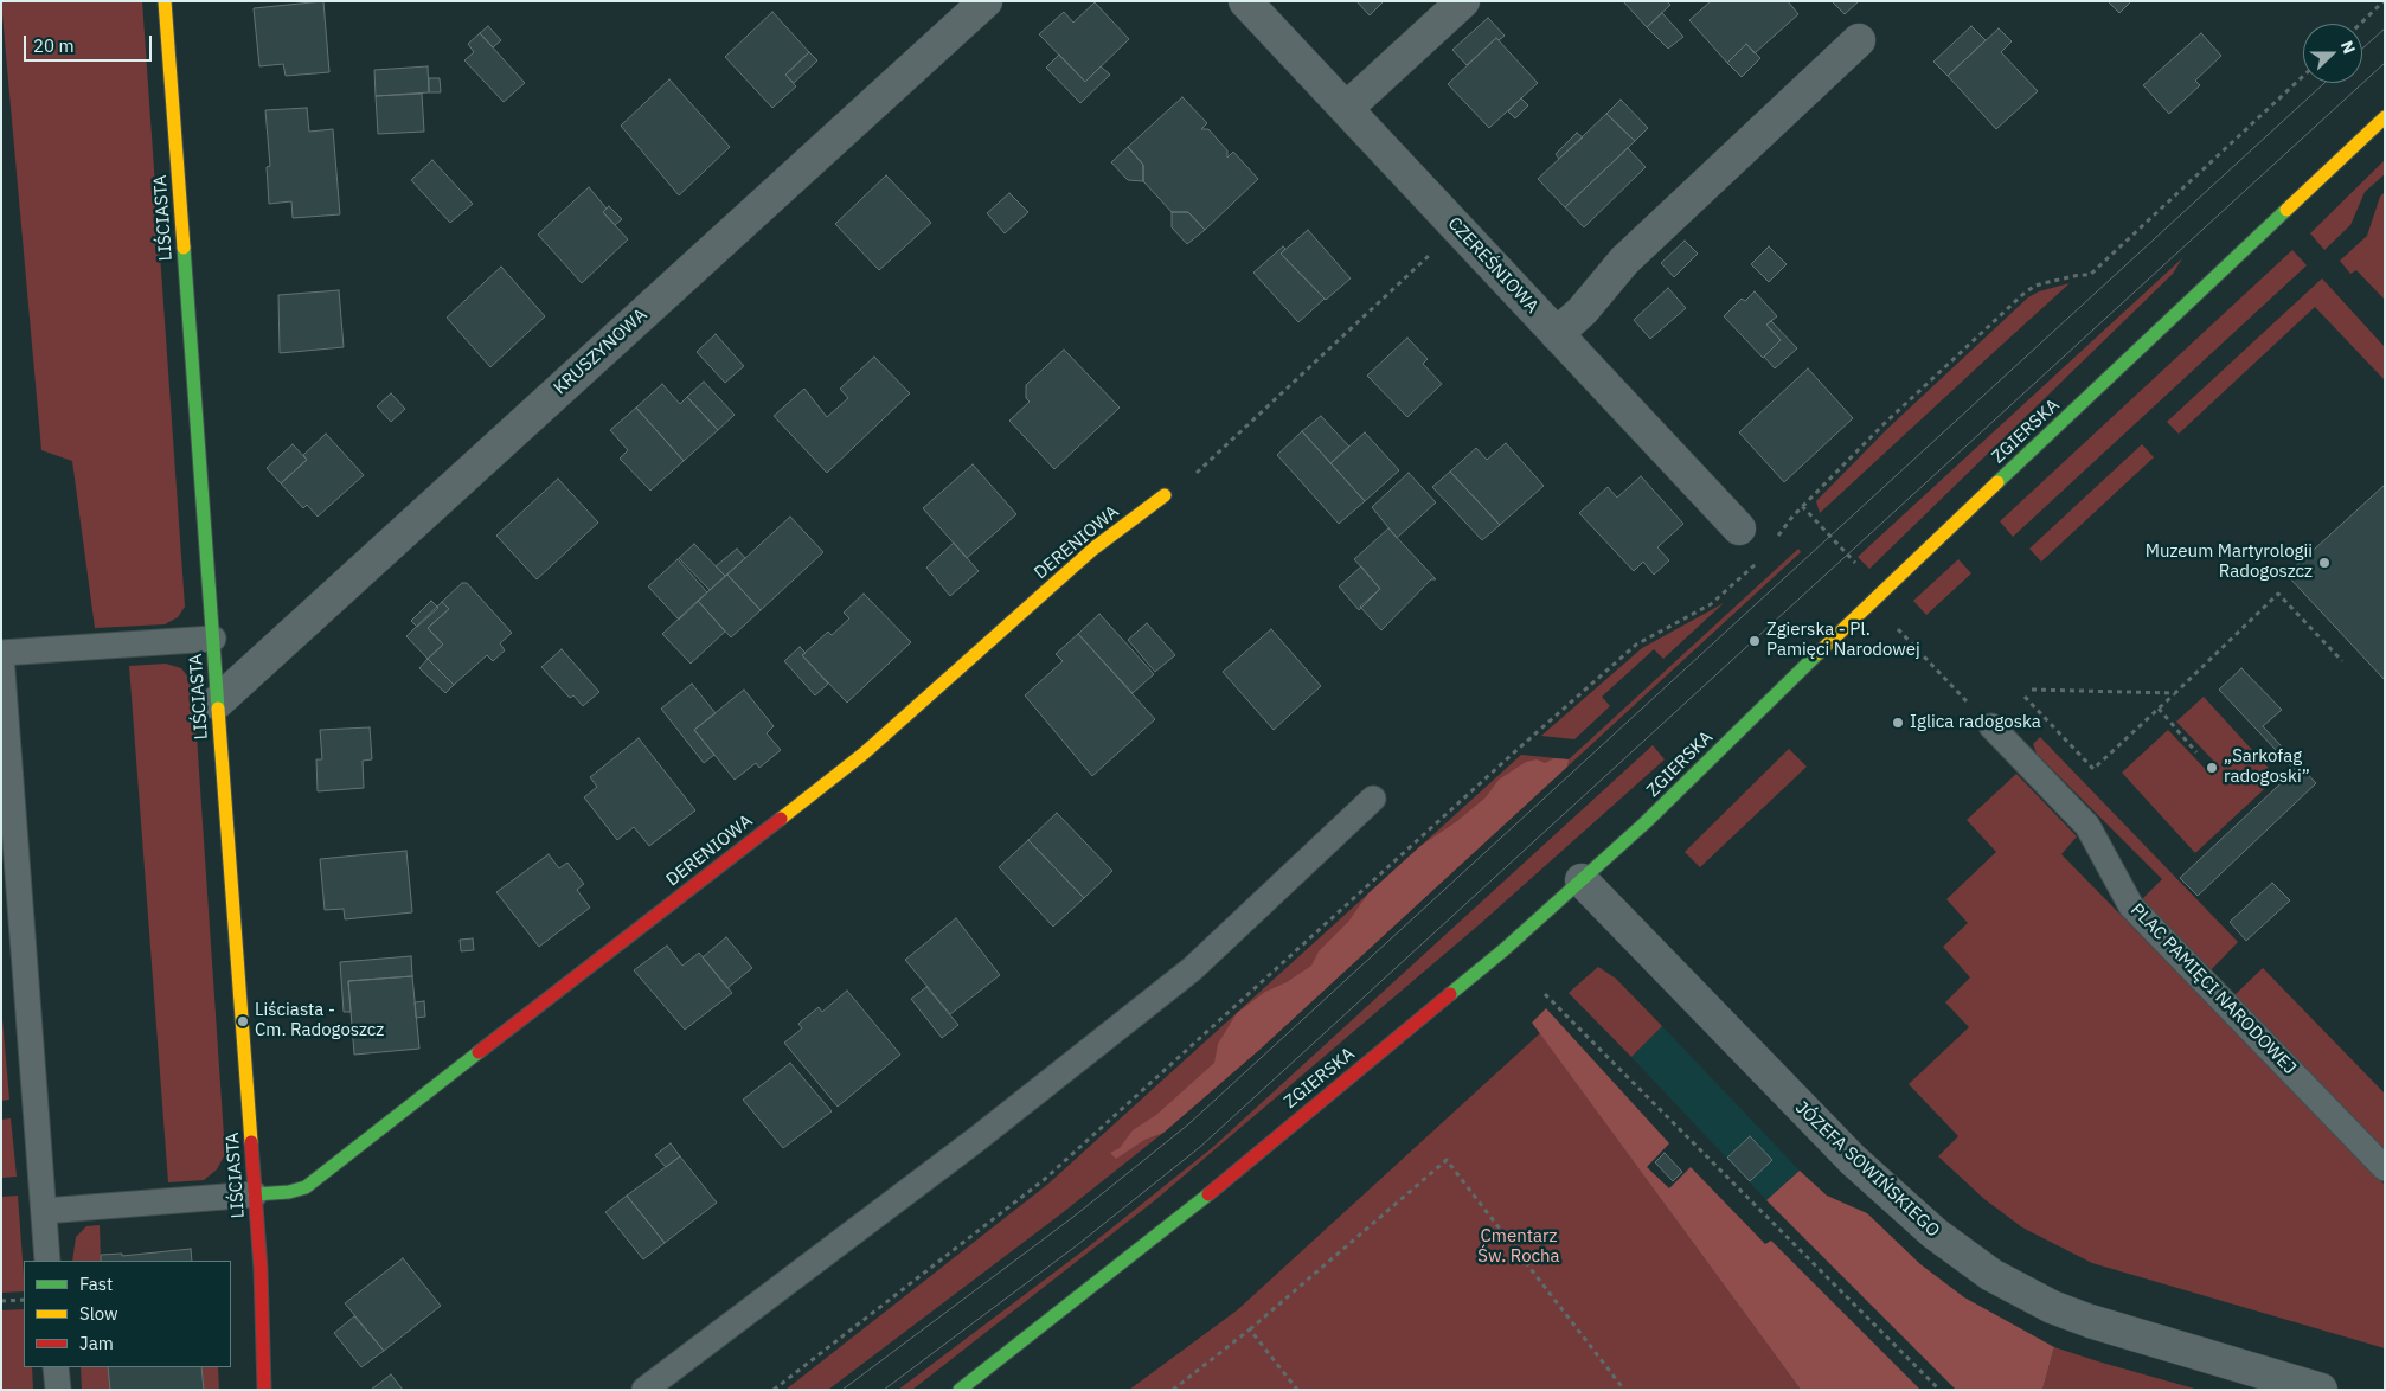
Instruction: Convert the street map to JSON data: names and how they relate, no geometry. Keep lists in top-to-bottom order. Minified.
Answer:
{"streets":{"street":["LIŚCIASTA","CZEREŚNIOWA","KRUSZYNOWA","ZGIERSKA","DERENIOWA","JÓZEFA SOWIŃSKIEGO"],"lane":["PLAC PAMIĘCI NARODOWEJ"]},"crossings":[["LIŚCIASTA","KRUSZYNOWA"],["LIŚCIASTA","DERENIOWA"],["ZGIERSKA","JÓZEFA SOWIŃSKIEGO"]],"parks":["Cmentarz Św. Rocha"],"places":["Muzeum Martyrologii Radogoszcz","Zgierska - Pl. Pamięci Narodowej","Iglica radogoska","„Sarkofag radogoski”","Liściasta - Cm. Radogoszcz"],"legend":["Fast","Slow","Jam"],"scale_bar":"20 m","north":"right"}
